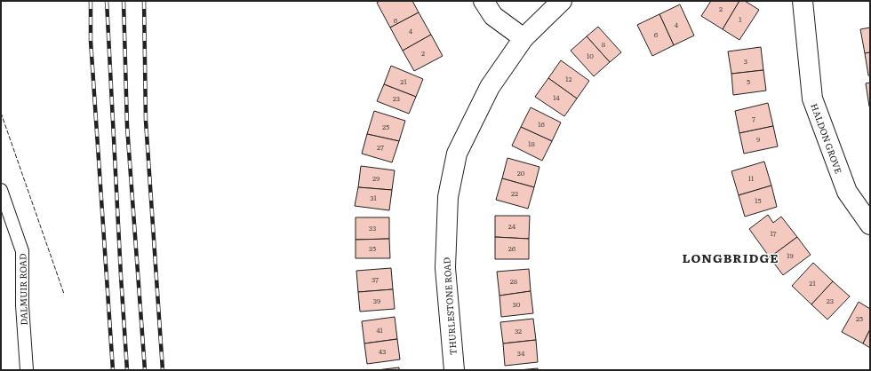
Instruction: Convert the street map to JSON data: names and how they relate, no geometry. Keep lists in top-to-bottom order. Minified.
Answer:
{"streets":{"street":["HALDON GROVE","THURLESTONE ROAD"],"lane":["DALMUIR ROAD"]},"districts":["LONGBRIDGE"],"house_numbers":["2","1","6","4","4","6","8","2","10","3","12","21","5","14","23","7","16","25","9","18","27","20","29","11","22","31","15","24","33","17","35","26","19","37","28","21","39","23","30","25","41","32","43","34"]}
